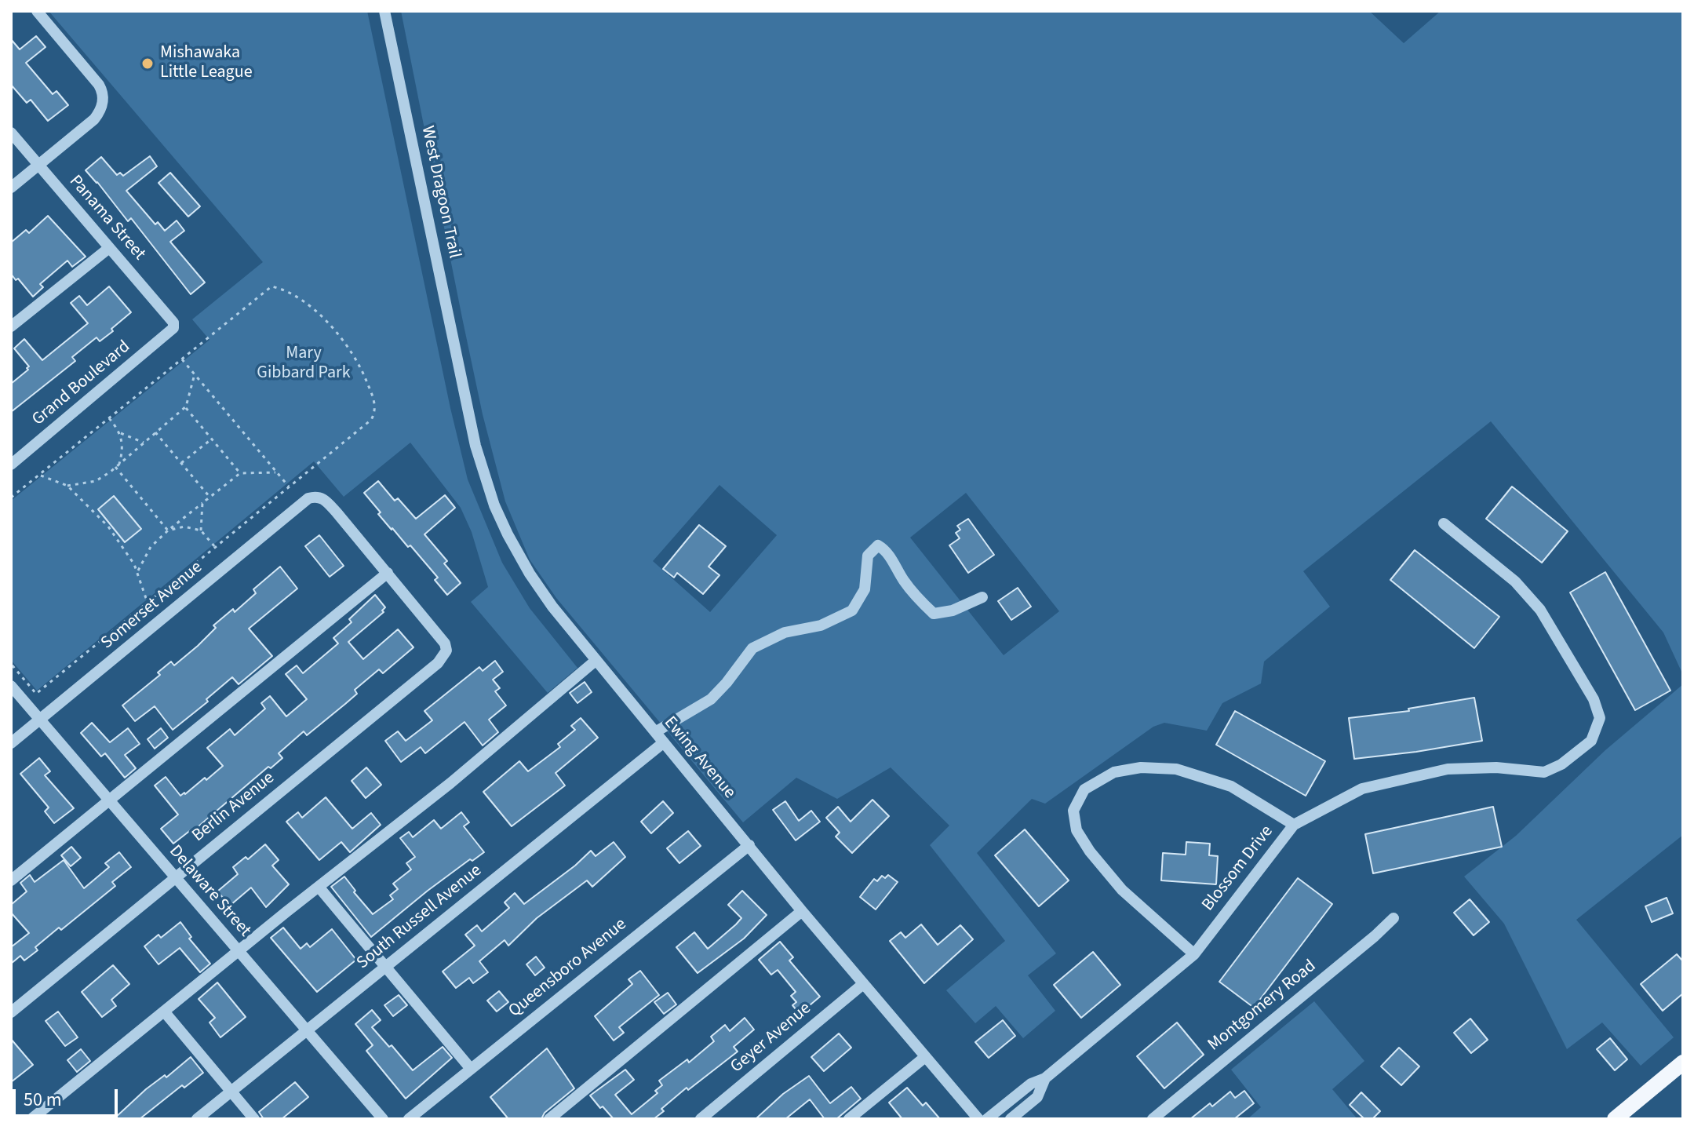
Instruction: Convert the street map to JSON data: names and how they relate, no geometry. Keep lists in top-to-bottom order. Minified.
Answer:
{"streets":{"street":["West Dragoon Trail","Panama Street","Grand Boulevard","Somerset Avenue","Ewing Avenue","Berlin Avenue","Blossom Drive","Delaware Street","South Russell Avenue","Queensboro Avenue","Montgomery Road","Geyer Avenue"]},"crossings":[["West Dragoon Trail","Ewing Avenue"],["Panama Street","Grand Boulevard"],["Somerset Avenue","Berlin Avenue"],["Somerset Avenue","Delaware Street"],["Ewing Avenue","South Russell Avenue"],["Ewing Avenue","Queensboro Avenue"],["Ewing Avenue","Geyer Avenue"],["Berlin Avenue","Delaware Street"],["Delaware Street","South Russell Avenue"]],"parks":["Mary Gibbard Park"],"places":["Mishawaka Little League"],"scale_bar":"50 m"}
